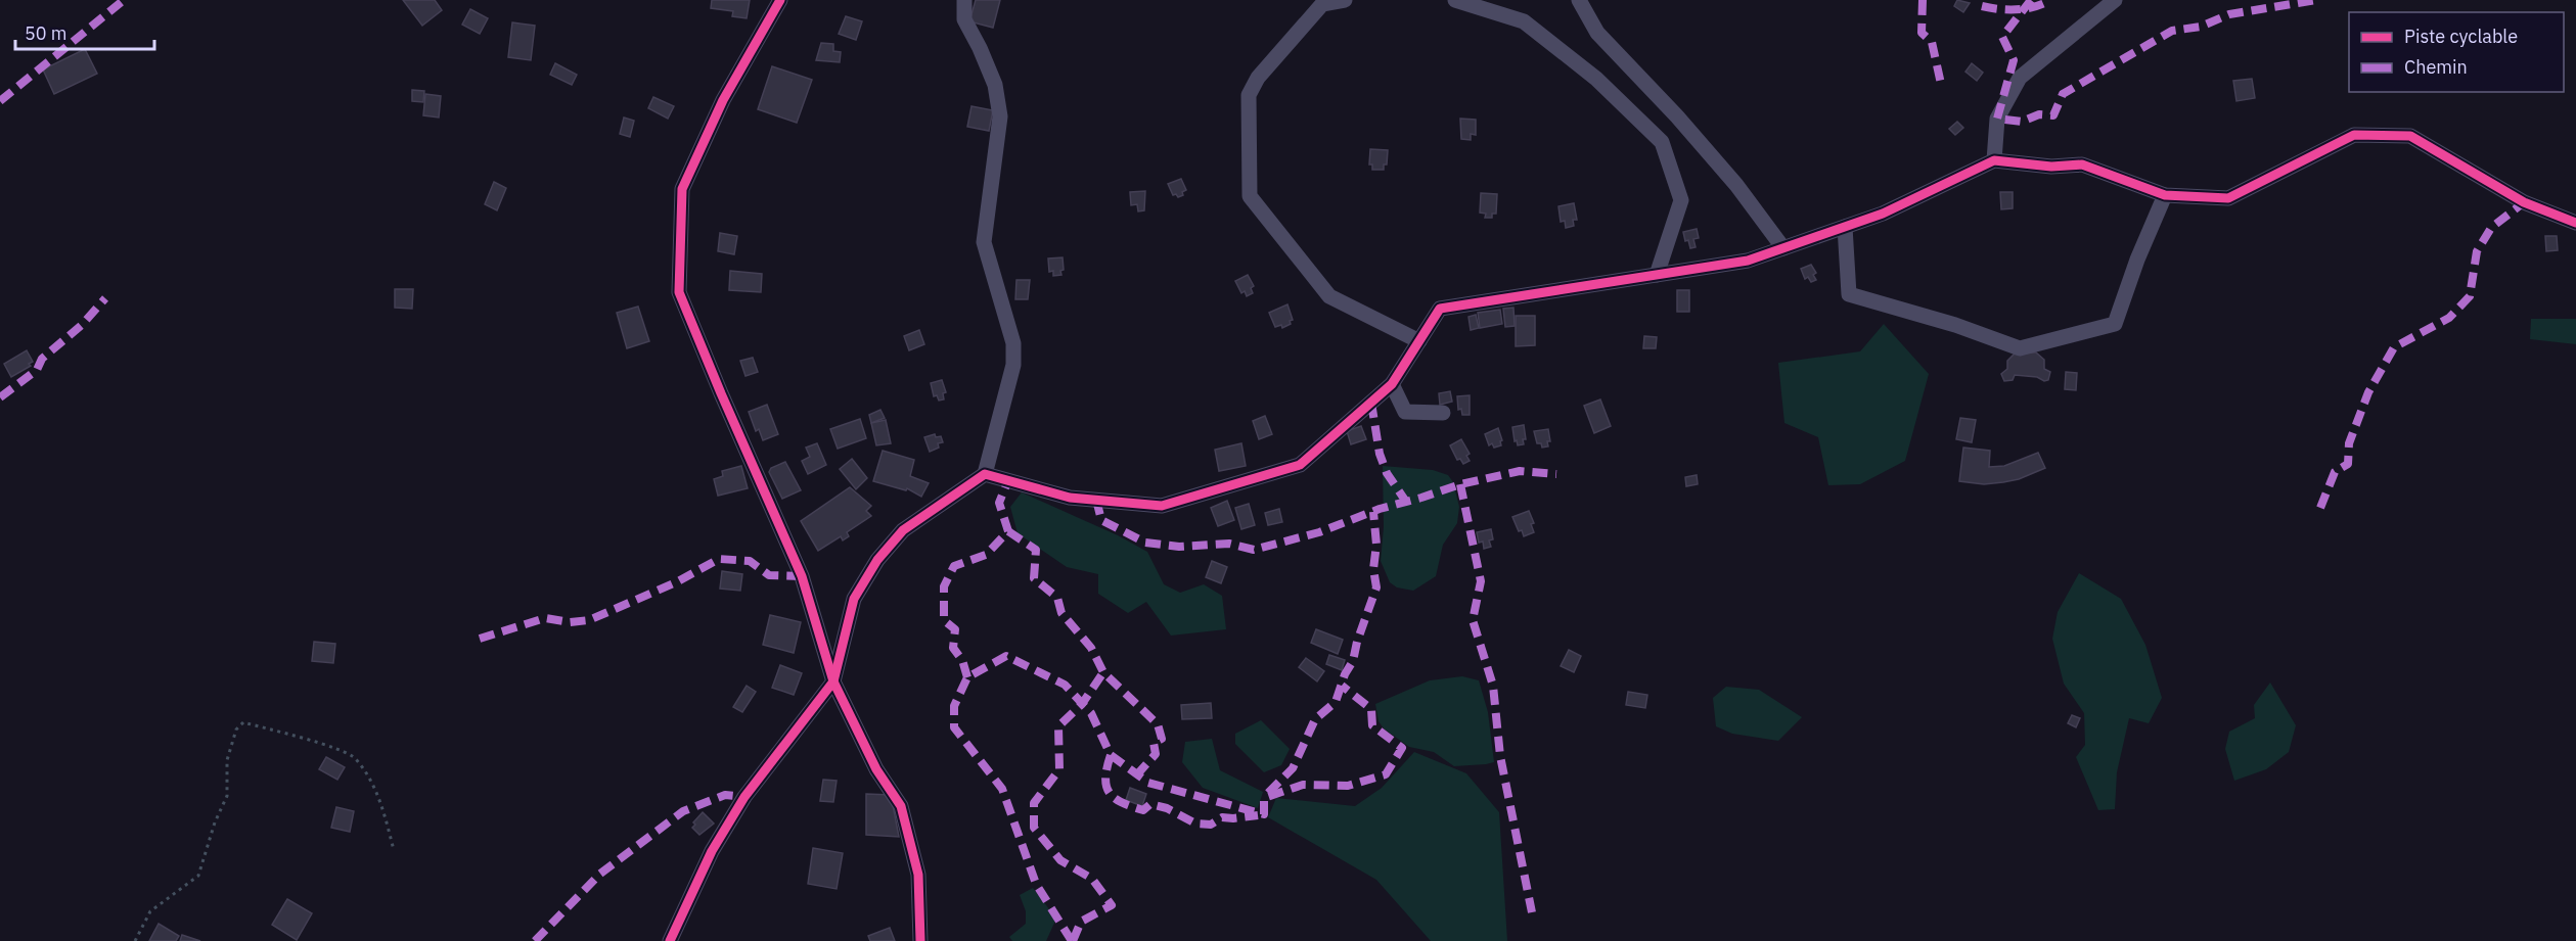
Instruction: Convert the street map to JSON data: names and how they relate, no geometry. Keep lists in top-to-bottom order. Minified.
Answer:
{"legend":["Piste cyclable","Chemin"],"scale_bar":"50 m"}
